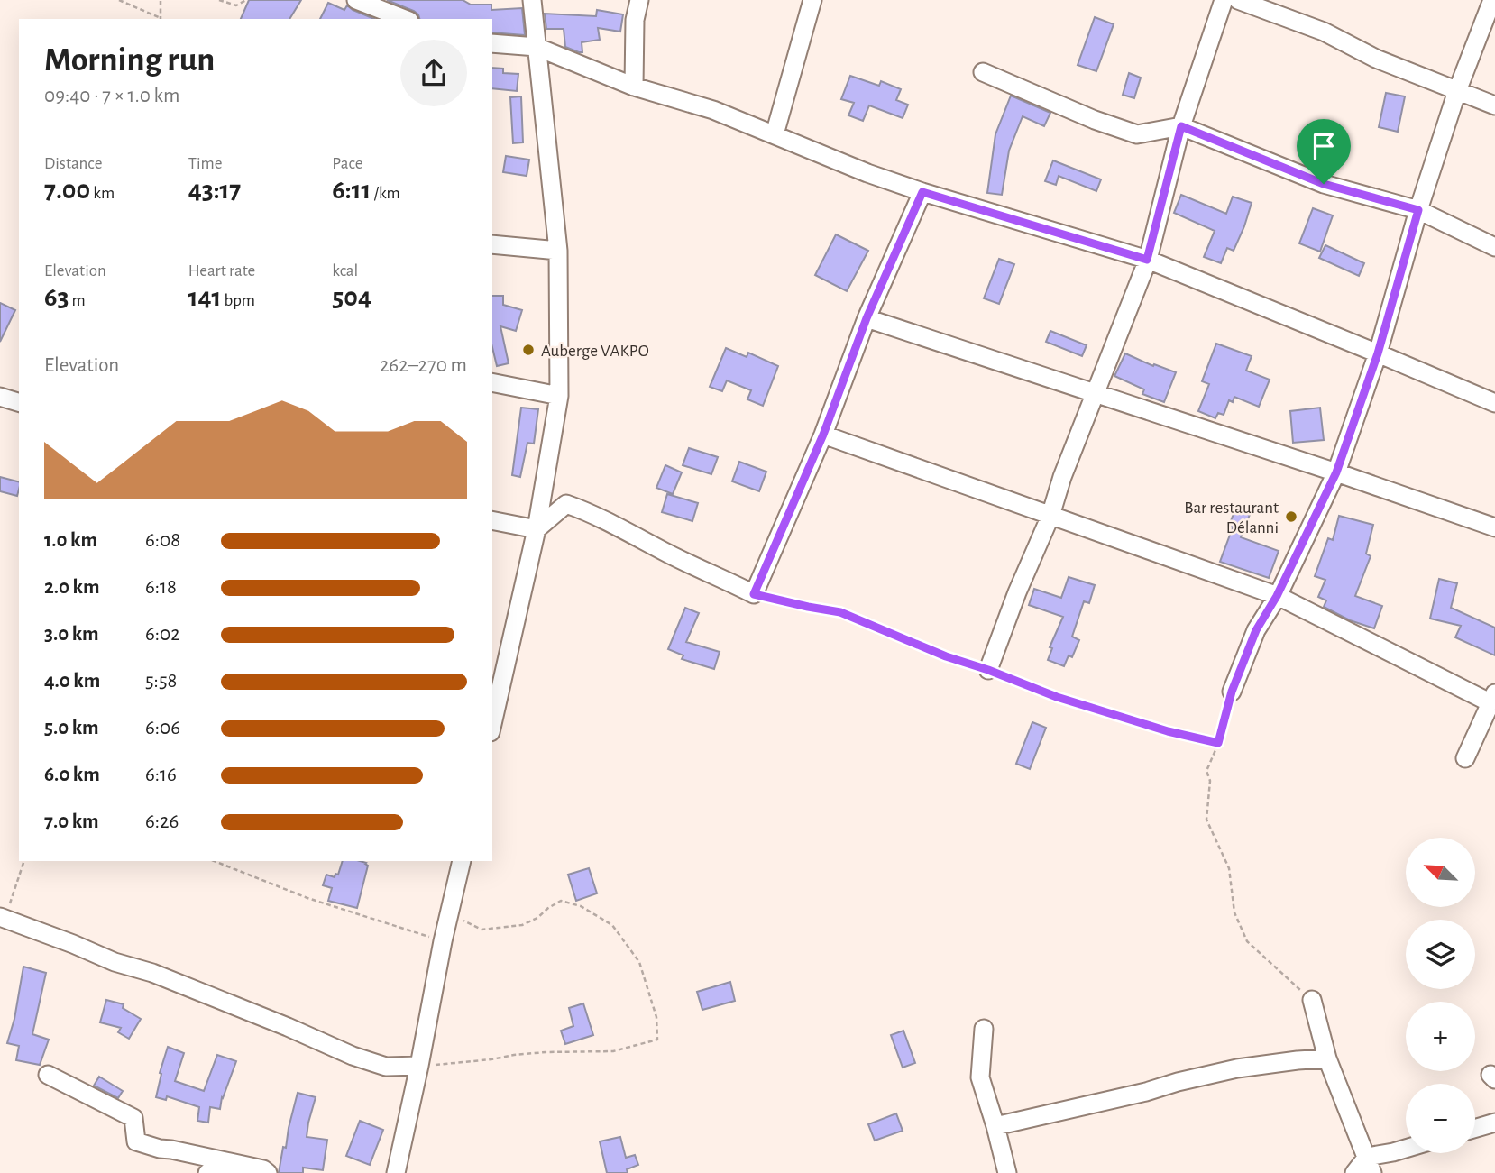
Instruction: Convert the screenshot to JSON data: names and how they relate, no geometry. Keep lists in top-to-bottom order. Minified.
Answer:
{"places":["Auberge VAKPO","Bar restaurant Délanni"],"north":"top left","page":{"heading":["Morning run","09:40 · 7 × 1.0 km"],"stats":[["Distance","7.00 km"],["Time","43:17"],["Pace","6:11 /km"],["Elevation","63 m"],["Heart rate","141 bpm"],["kcal","504"]],"chart":["Elevation","262–270 m"],"list":[{"name":"1.0 km","note":"6:08"},{"name":"2.0 km","note":"6:18"},{"name":"3.0 km","note":"6:02"},{"name":"4.0 km","note":"5:58"},{"name":"5.0 km","note":"6:06"},{"name":"6.0 km","note":"6:16"},{"name":"7.0 km","note":"6:26"}],"map_buttons":["+","−"]}}
